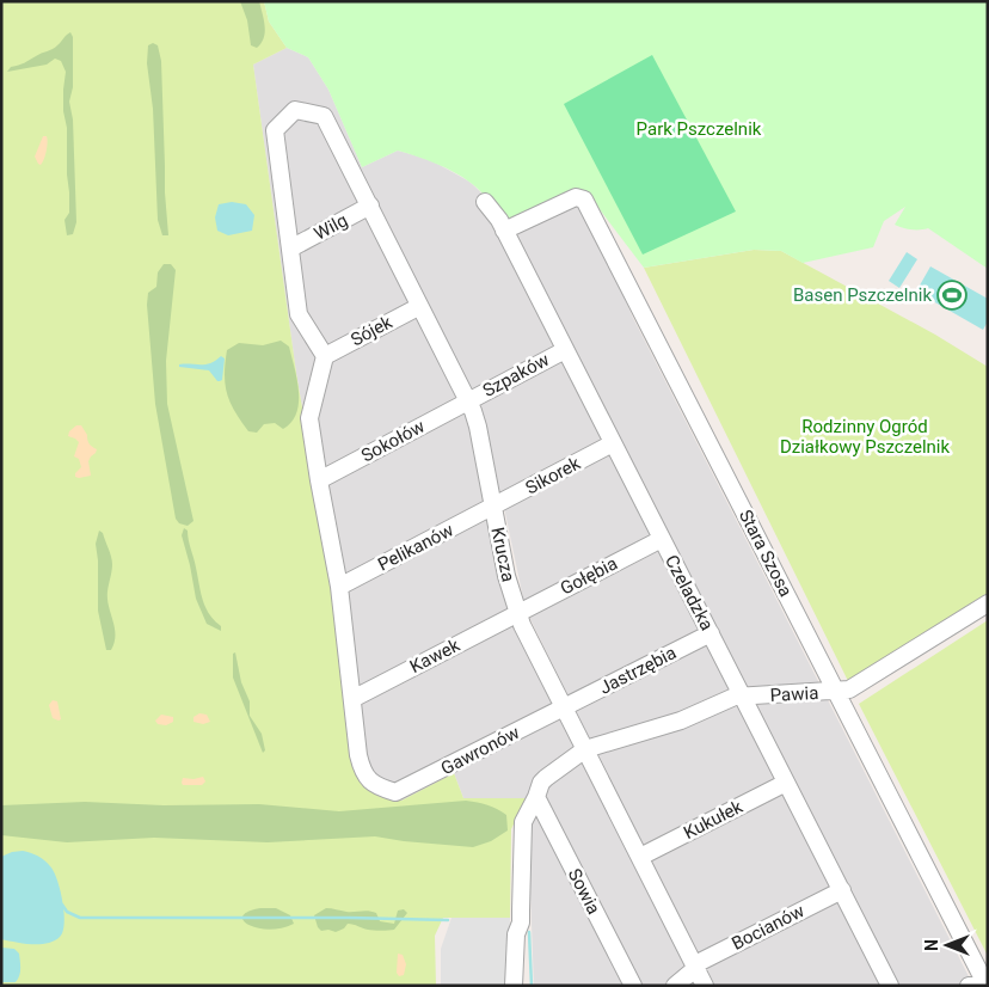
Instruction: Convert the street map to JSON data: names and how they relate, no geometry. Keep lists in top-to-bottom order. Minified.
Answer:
{"streets":{"street":["Wilg","Sójek","Szpaków","Sokołów","Sikorek","Pelikanów","Stara Szosa","Krucza","Gołębia","Czeladzka","Kawek","Jastrzębia","Pawia","Gawronów","Kukułek","Sowia","Bocianów"]},"crossings":[["Wilg","Krucza"],["Sójek","Krucza"],["Szpaków","Sokołów"],["Szpaków","Krucza"],["Szpaków","Czeladzka"],["Sokołów","Krucza"],["Sikorek","Pelikanów"],["Sikorek","Krucza"],["Sikorek","Czeladzka"],["Pelikanów","Krucza"],["Stara Szosa","Czeladzka"],["Stara Szosa","Pawia"],["Krucza","Gołębia"],["Krucza","Kawek"],["Krucza","Jastrzębia"],["Krucza","Pawia"],["Krucza","Gawronów"],["Krucza","Kukułek"],["Krucza","Bocianów"],["Gołębia","Czeladzka"],["Gołębia","Kawek"],["Czeladzka","Jastrzębia"],["Czeladzka","Pawia"],["Czeladzka","Kukułek"],["Czeladzka","Bocianów"],["Kawek","Gawronów"],["Jastrzębia","Gawronów"]],"parks":["Park Pszczelnik","Rodzinny Ogród Działkowy Pszczelnik"],"places":{"sports":["Basen Pszczelnik"]},"north":"left"}
